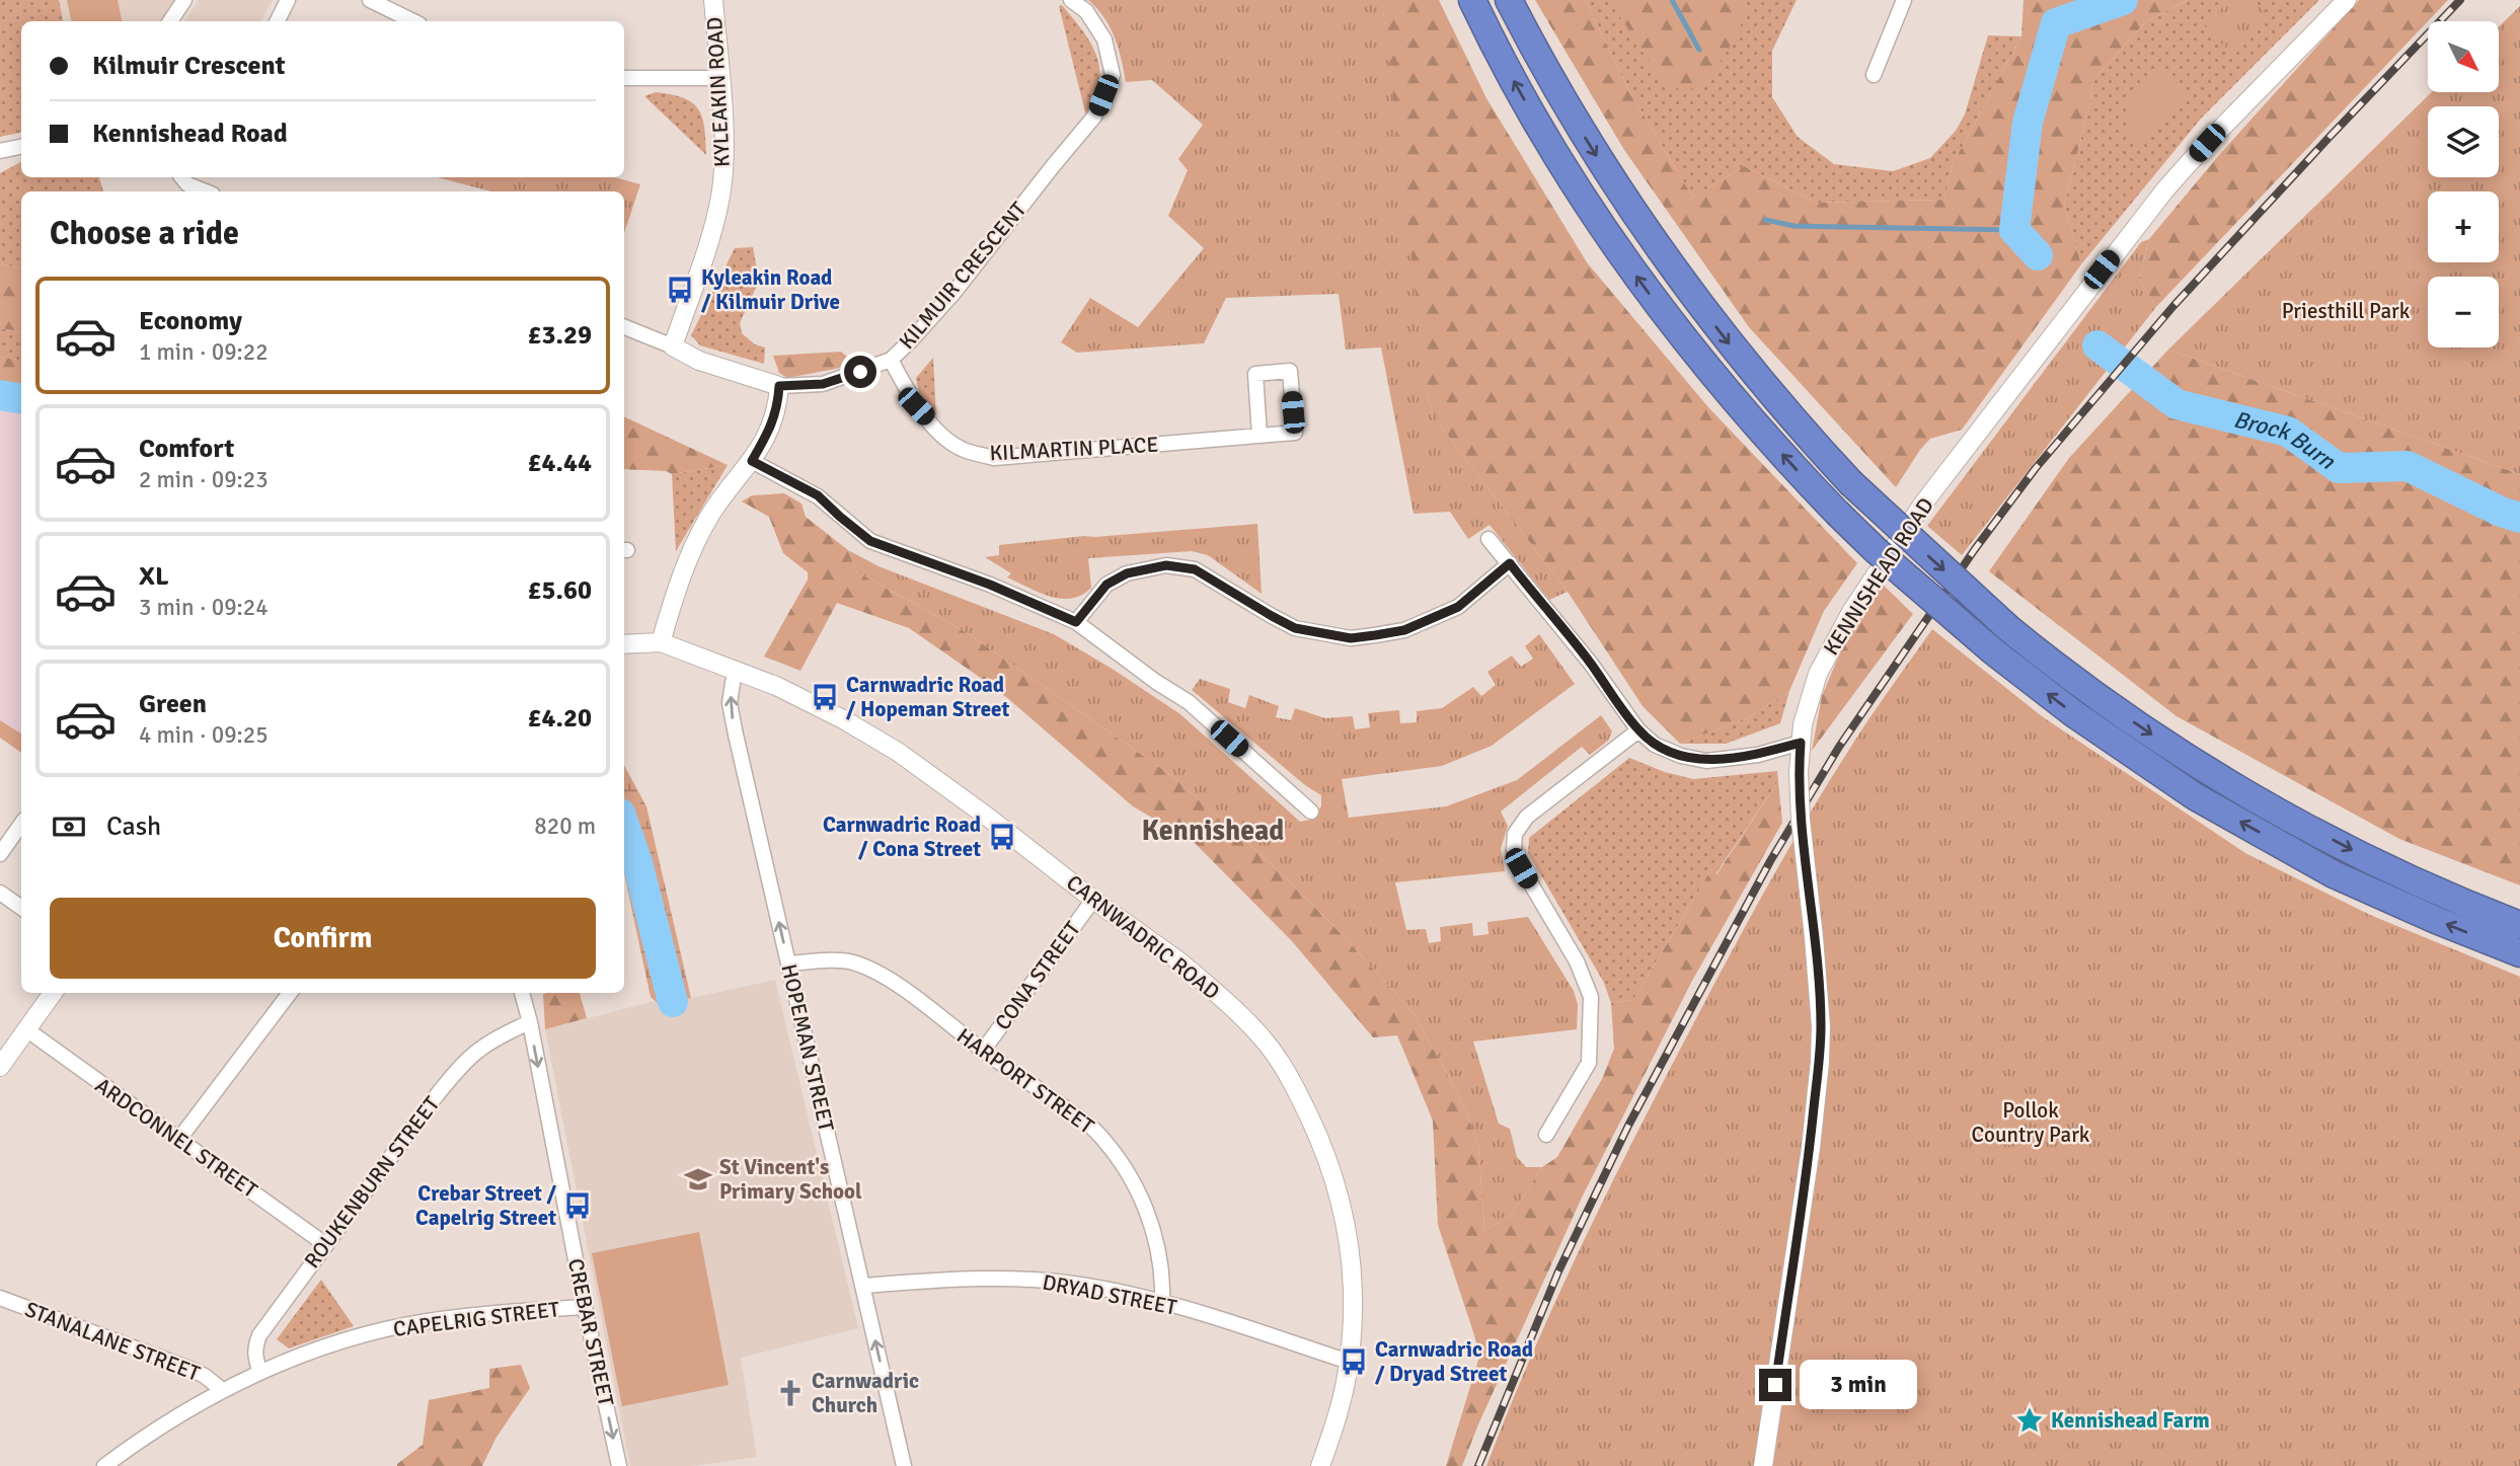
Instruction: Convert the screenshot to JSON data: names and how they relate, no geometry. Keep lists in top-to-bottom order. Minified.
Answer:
{"streets":{"street":["KYLEAKIN ROAD","KILMUIR CRESCENT","KILMARTIN PLACE","KENNISHEAD ROAD","CARNWADRIC ROAD","CONA STREET","HOPEMAN STREET","HARPORT STREET","ARDCONNEL STREET","ROUKENBURN STREET","DRYAD STREET","CAPELRIG STREET","CREBAR STREET","STANALANE STREET"]},"crossings":[["KYLEAKIN ROAD","KILMUIR CRESCENT"],["KILMUIR CRESCENT","KILMARTIN PLACE"],["CARNWADRIC ROAD","CONA STREET"],["CARNWADRIC ROAD","HOPEMAN STREET"],["CARNWADRIC ROAD","DRYAD STREET"],["CONA STREET","HARPORT STREET"],["HOPEMAN STREET","HARPORT STREET"],["HOPEMAN STREET","DRYAD STREET"],["HARPORT STREET","DRYAD STREET"],["ARDCONNEL STREET","ROUKENBURN STREET"],["ROUKENBURN STREET","CAPELRIG STREET"],["ROUKENBURN STREET","CREBAR STREET"],["CAPELRIG STREET","CREBAR STREET"],["CAPELRIG STREET","STANALANE STREET"]],"one_way":["HOPEMAN STREET","CREBAR STREET"],"districts":["Kennishead"],"water":["Brock Burn"],"parks":["Priesthill Park","Pollok Country Park"],"places":{"bus stop":["Kyleakin Road / Kilmuir Drive","Carnwadric Road / Hopeman Street","Carnwadric Road / Cona Street","Crebar Street / Capelrig Street","Carnwadric Road / Dryad Street"],"school or university":["St Vincent's Primary School"],"church":["Carnwadric Church"],"place":["Kennishead Farm"]},"north":"bottom right","page":{"map_buttons":["+","−"],"banner":["Kilmuir Crescent","Kennishead Road"],"heading":"Choose a ride","list":[{"name":"Economy","note":"1 min · 09:22","value":"£3.29"},{"name":"Comfort","note":"2 min · 09:23","value":"£4.44"},{"name":"XL","note":"3 min · 09:24","value":"£5.60"},{"name":"Green","note":"4 min · 09:25","value":"£4.20"}],"pay":["Cash","820 m"],"buttons":"Confirm","bubble":"3 min"}}
